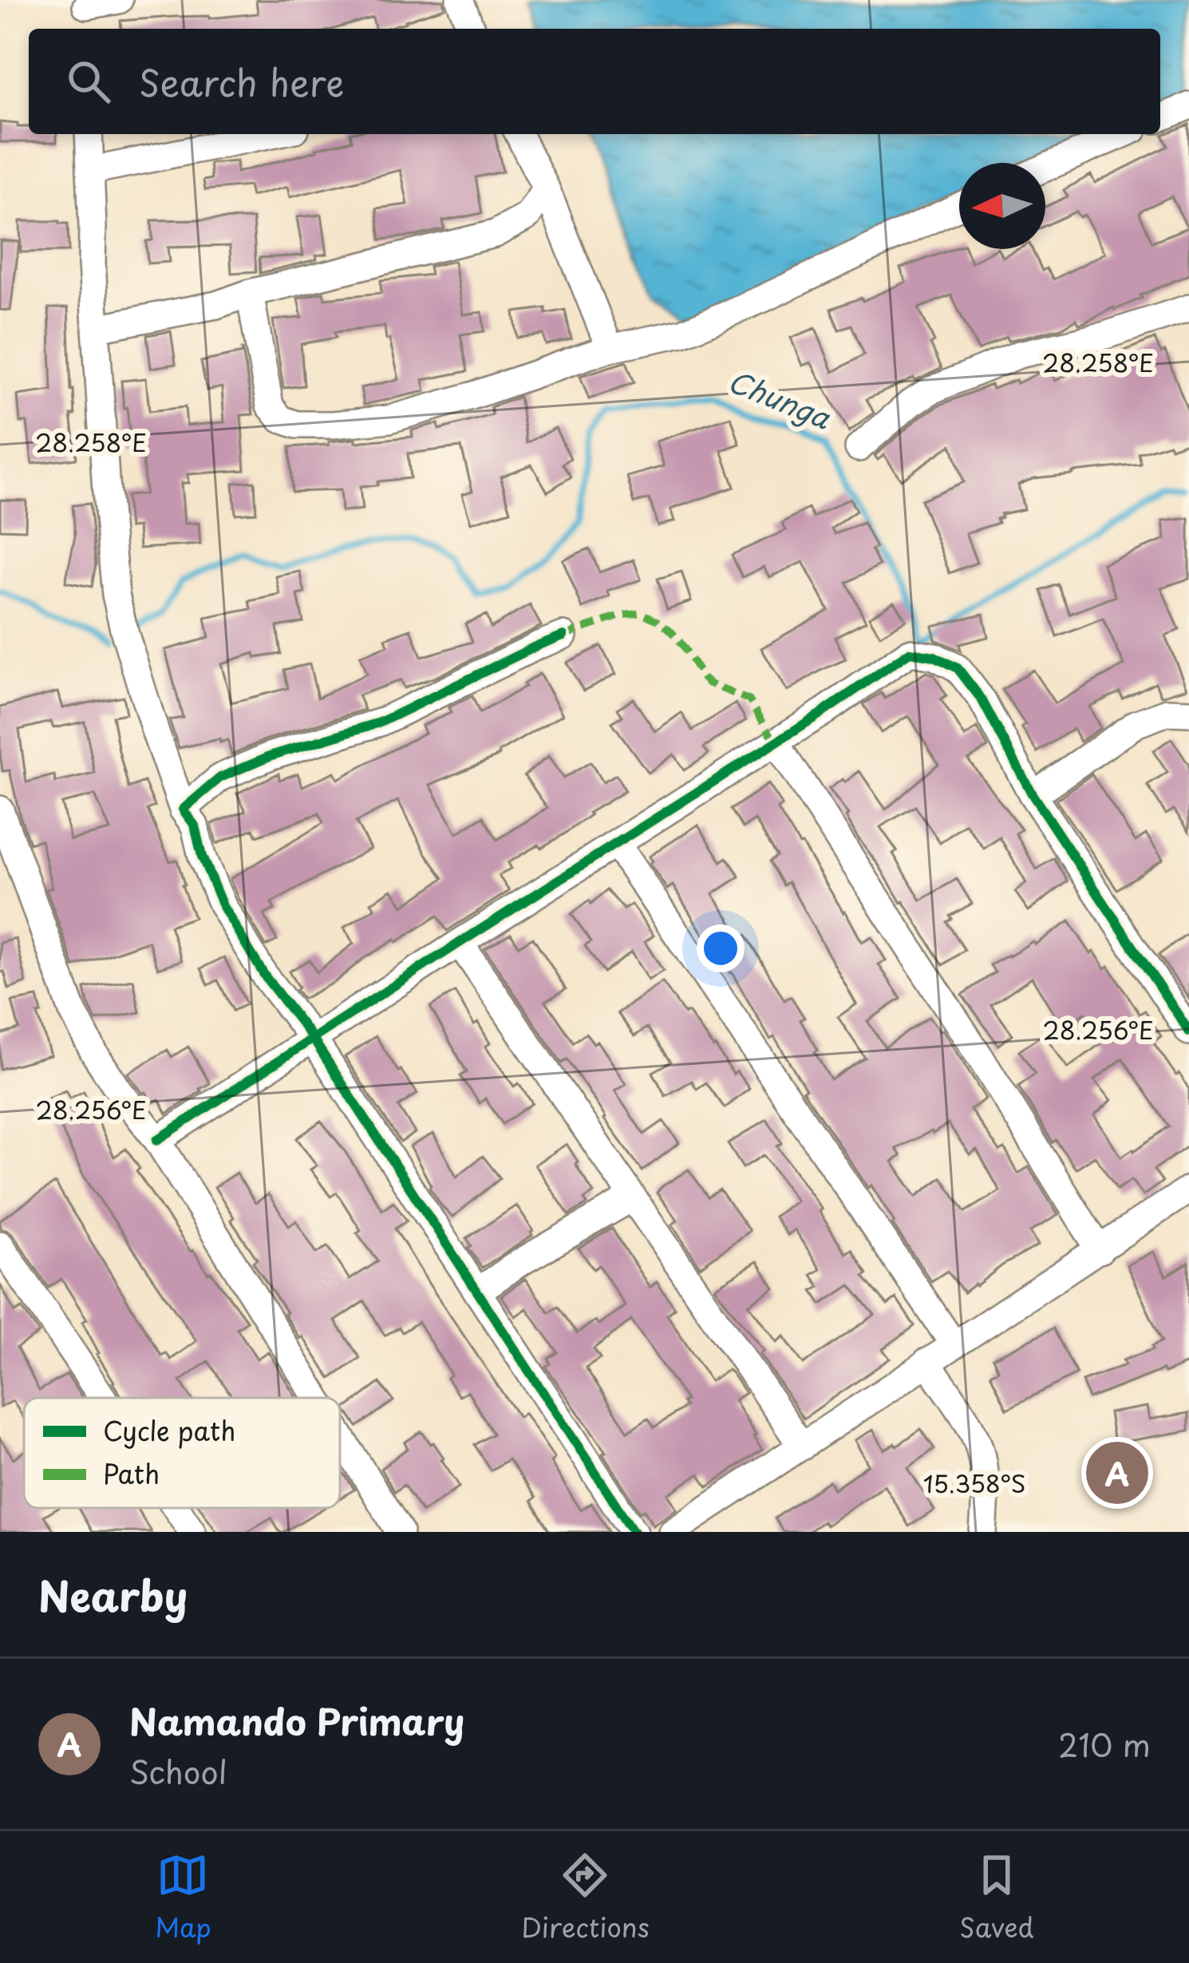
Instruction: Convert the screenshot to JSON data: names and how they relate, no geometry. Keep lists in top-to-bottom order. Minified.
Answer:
{"water":["Chunga"],"legend":["Cycle path","Path"],"north":"left","page":{"search":"Search here","pins":"A","heading":"Nearby","list":[{"mark":"A","name":"Namando Primary","note":"School","value":"210 m"}],"nav":["Map","Directions","Saved"]},"coordinates":["28.258°E","28.256°E","15.358°S"]}
